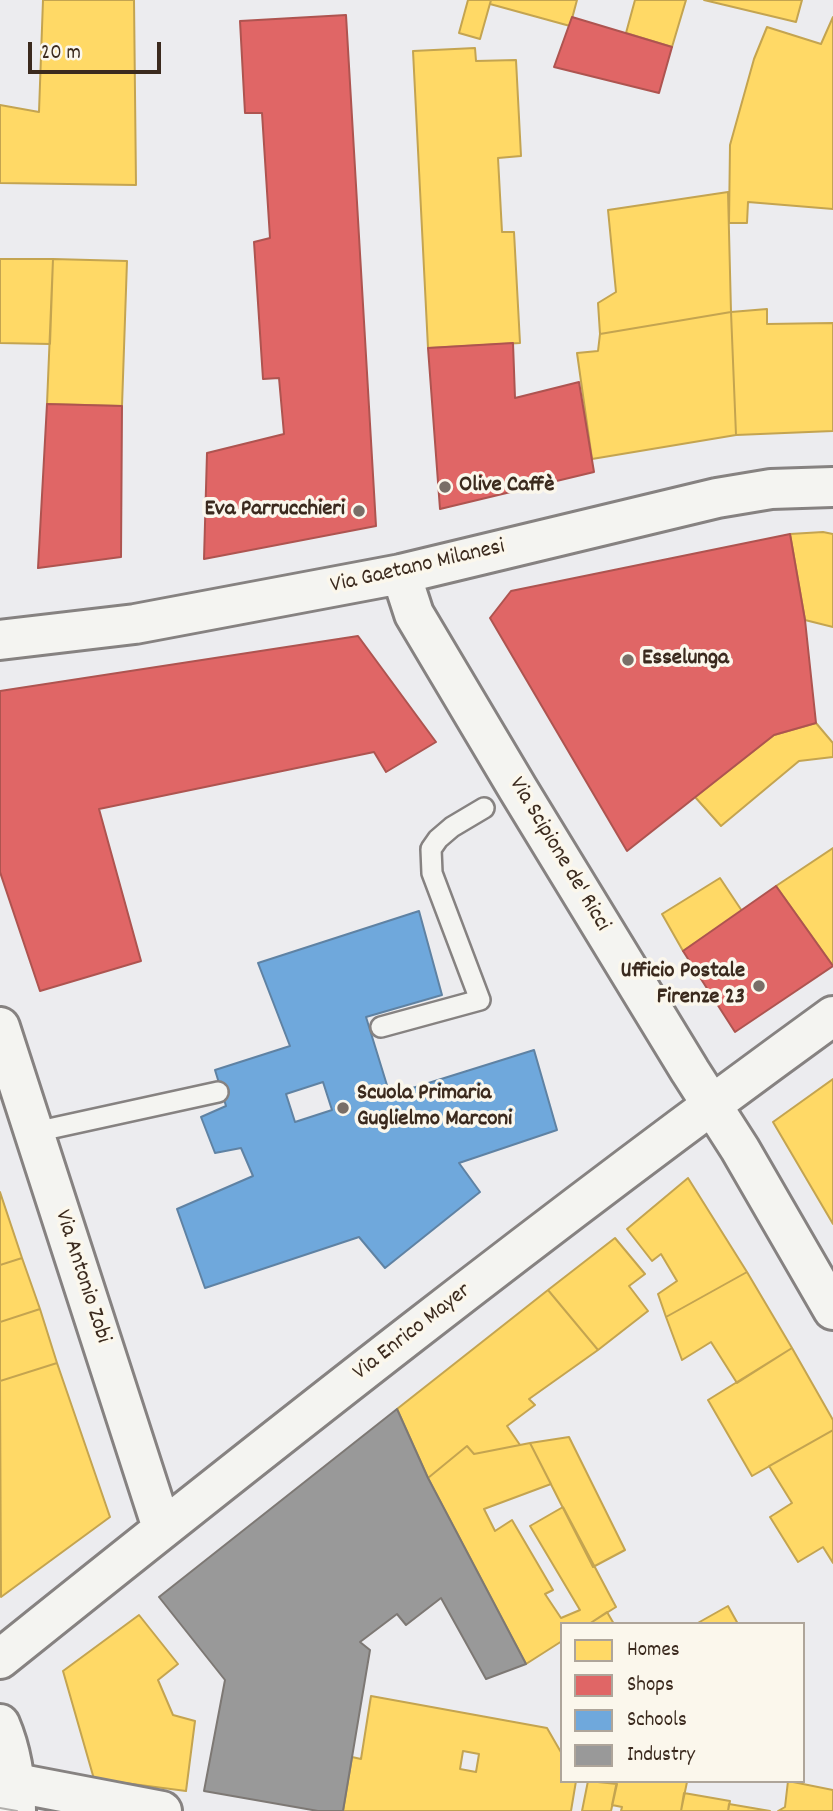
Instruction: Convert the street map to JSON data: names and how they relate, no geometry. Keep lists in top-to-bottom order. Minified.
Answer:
{"streets":{"street":["Via Gaetano Milanesi","Via Scipione de' Ricci","Via Antonio Zobi","Via Enrico Mayer"]},"crossings":[["Via Gaetano Milanesi","Via Scipione de' Ricci"],["Via Scipione de' Ricci","Via Enrico Mayer"],["Via Antonio Zobi","Via Enrico Mayer"]],"places":["Olive Caffè","Eva Parrucchieri","Esselunga","Ufficio Postale Firenze 23","Scuola Primaria Guglielmo Marconi"],"legend":["Homes","Shops","Schools","Industry"],"scale_bar":"20 m"}
